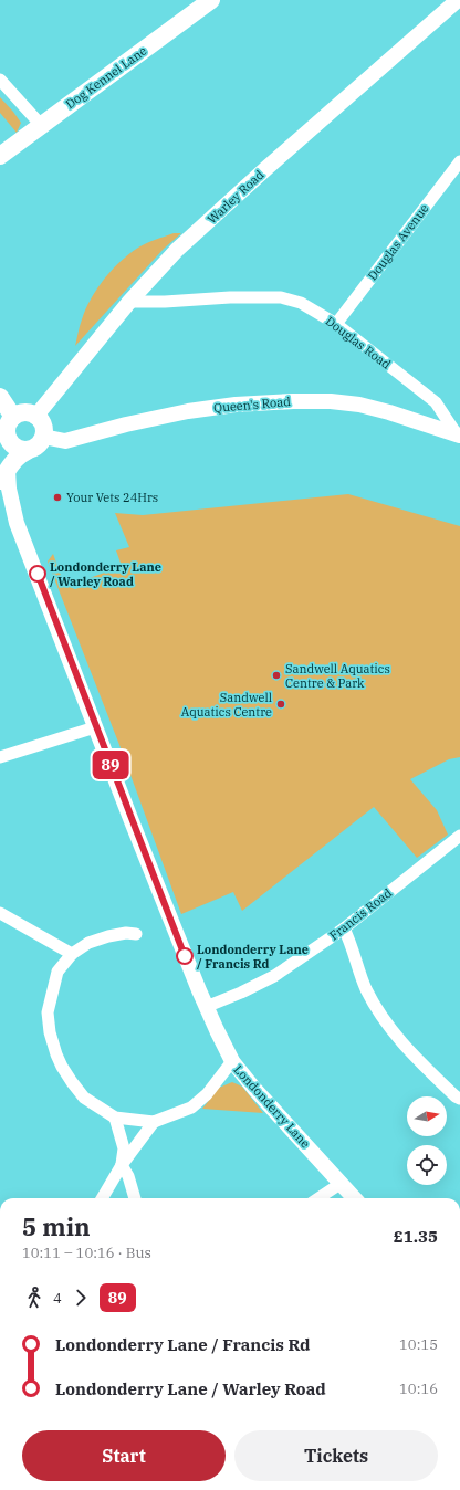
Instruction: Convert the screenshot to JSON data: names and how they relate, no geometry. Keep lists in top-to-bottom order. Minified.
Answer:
{"streets":{"main road":["Dog Kennel Lane"],"street":["Warley Road","Douglas Avenue","Douglas Road","Queen's Road","Francis Road","Londonderry Lane"]},"crossings":[["Warley Road","Douglas Road"],["Warley Road","Queen's Road"],["Douglas Avenue","Douglas Road"],["Douglas Road","Queen's Road"],["Francis Road","Londonderry Lane"]],"places":["Your Vets 24Hrs","Londonderry Lane / Warley Road","Sandwell Aquatics Centre & Park","Sandwell Aquatics Centre","Londonderry Lane / Francis Rd"],"lines":["bus line 89"],"north":"right","page":{"on_map":"89","heading":["5 min","10:11 – 10:16 · Bus","£1.35"],"legs":["4","89"],"list":[{"name":"Londonderry Lane / Francis Rd","value":"10:15"},{"name":"Londonderry Lane / Warley Road","value":"10:16"}],"buttons":["Start","Tickets"]}}
